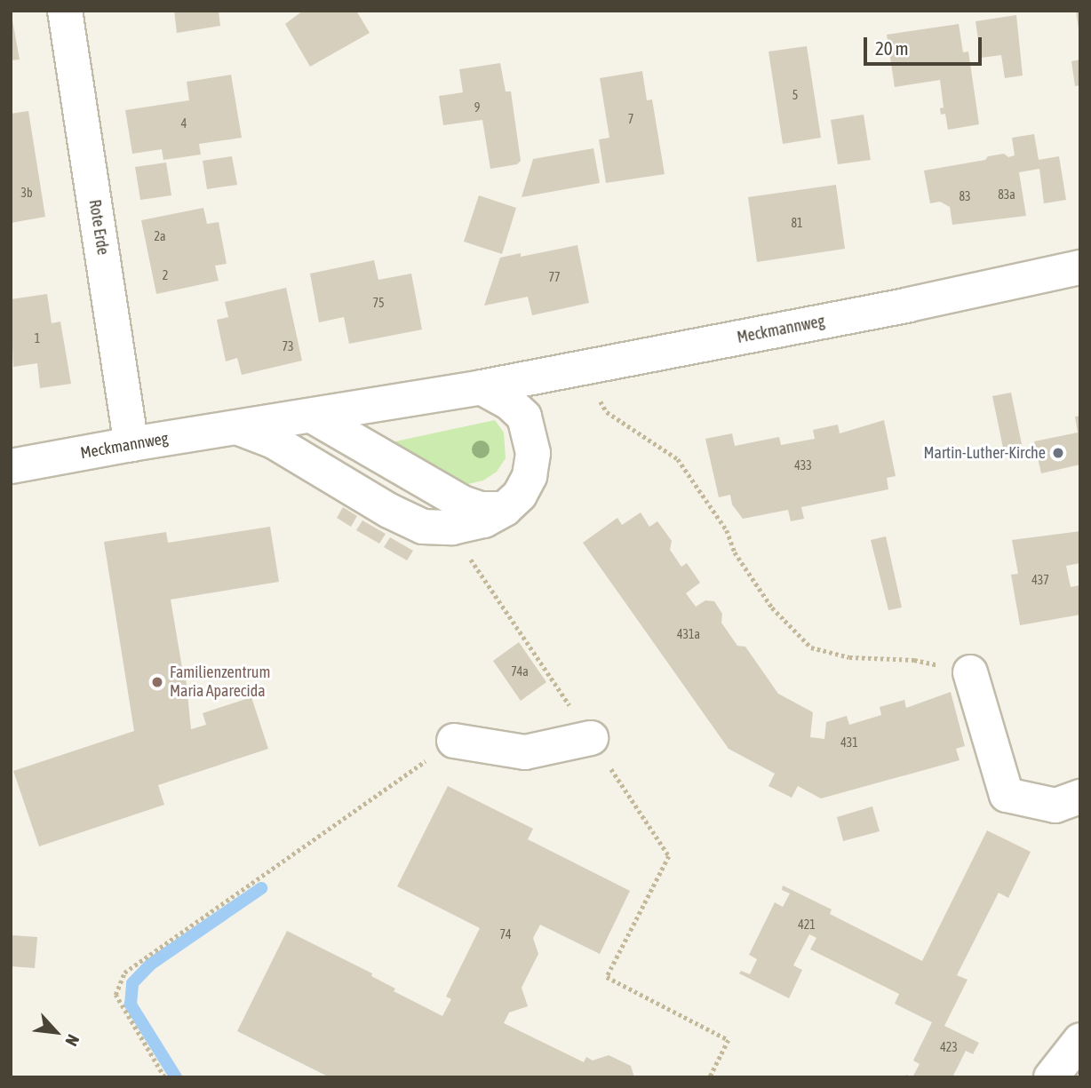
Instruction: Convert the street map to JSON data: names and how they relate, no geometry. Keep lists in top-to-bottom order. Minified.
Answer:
{"streets":{"street":["Rote Erde","Meckmannweg"]},"crossings":[["Rote Erde","Meckmannweg"]],"places":["Martin-Luther-Kirche","Familienzentrum Maria Aparecida"],"house_numbers":["5","9","7","4","3b","83a","83","81","2a","2","77","75","1","73","433","437","431a","74a","431","421","74","423"],"scale_bar":"20 m","north":"bottom right"}
